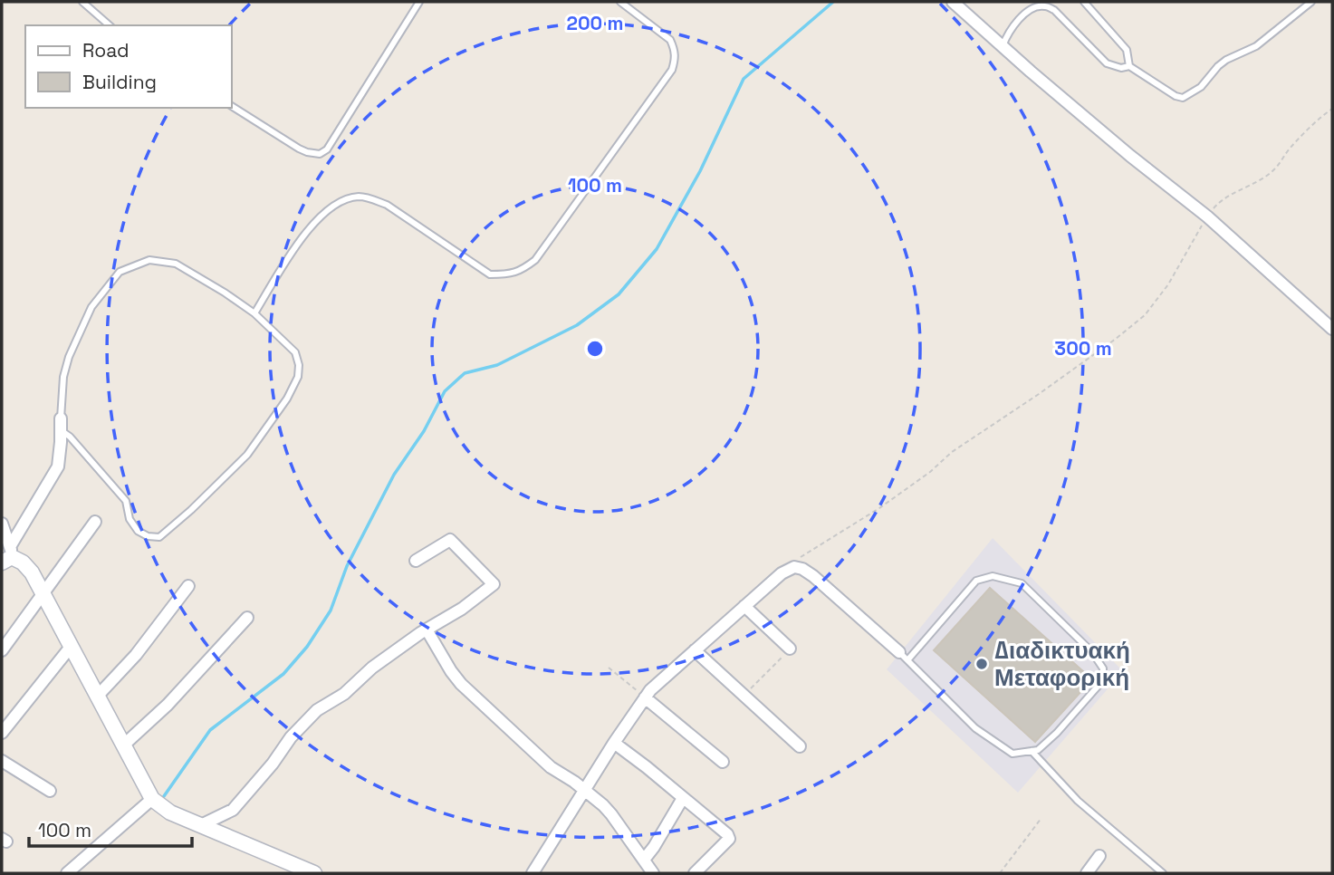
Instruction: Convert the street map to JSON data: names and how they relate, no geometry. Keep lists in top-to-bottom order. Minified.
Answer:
{"places":["Διαδικτυακή Μεταφορική"],"legend":["Road","Building"],"scale_bar":"100 m","rings":["200 m","100 m","300 m"]}
